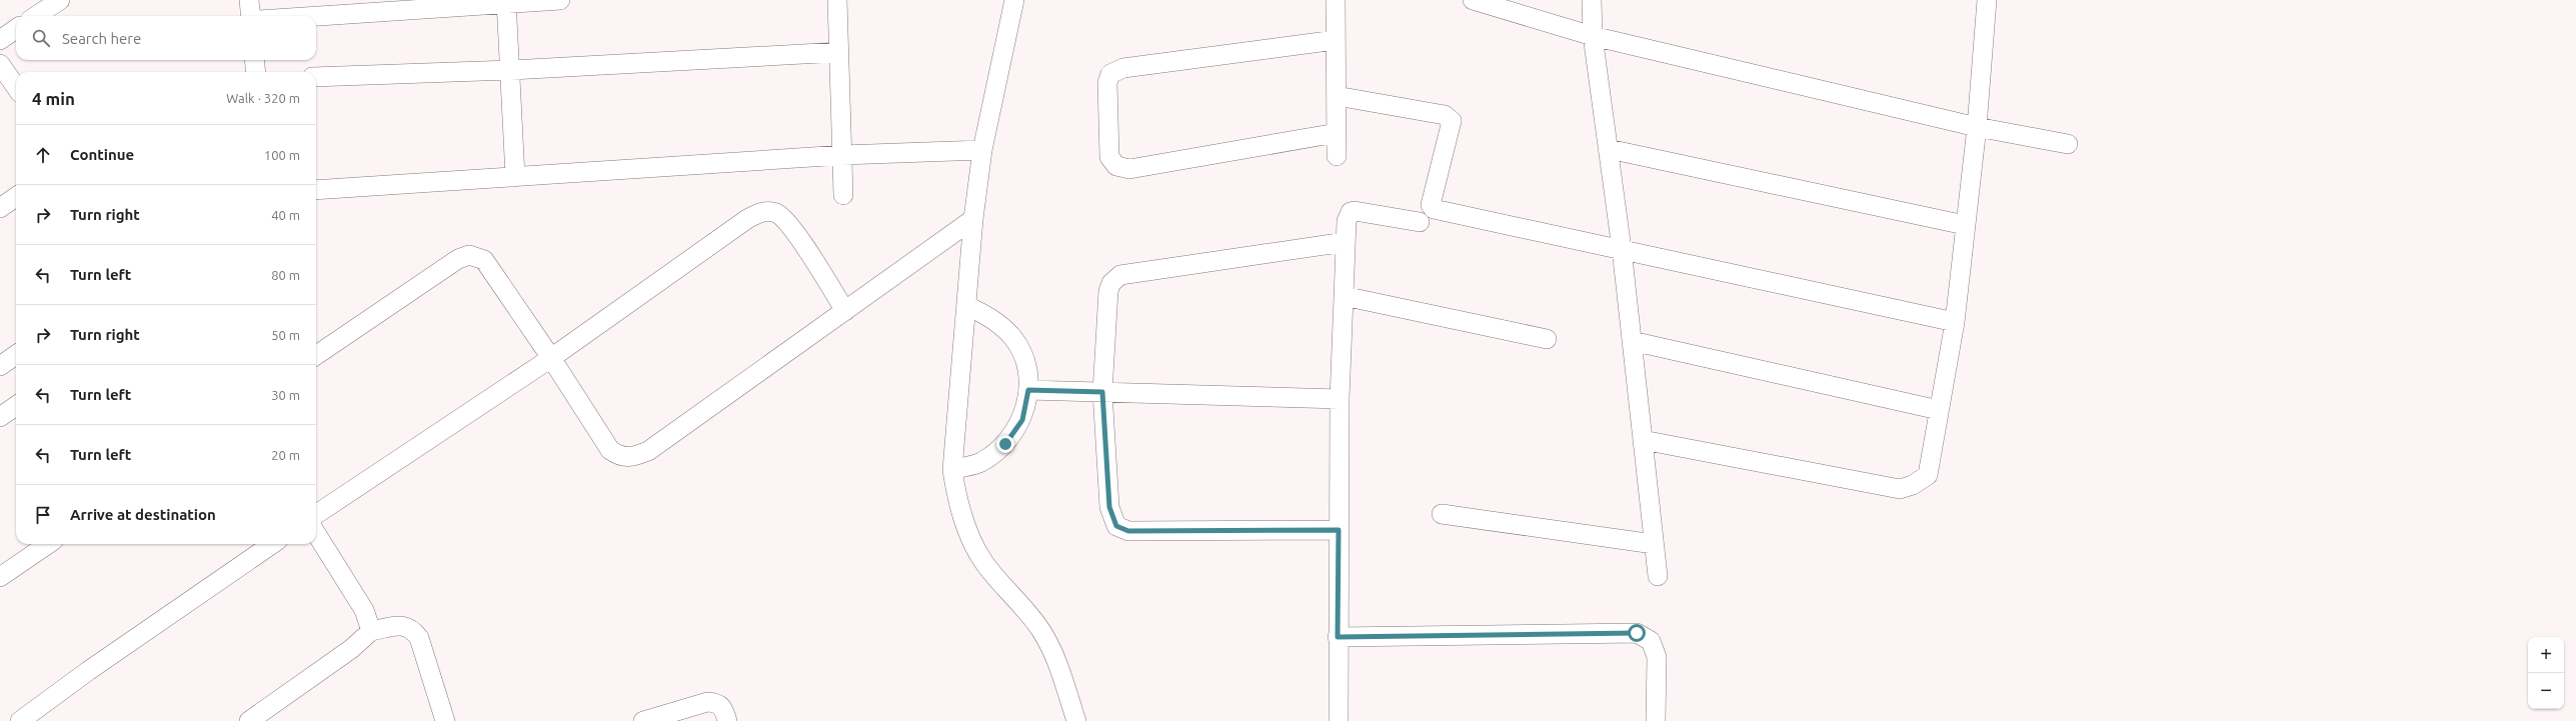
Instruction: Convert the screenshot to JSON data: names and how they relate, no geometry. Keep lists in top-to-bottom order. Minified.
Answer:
{"page":{"search":"Search here","heading":["4 min","Walk · 320 m"],"list":[["Continue","100 m"],["Turn right","40 m"],["Turn left","80 m"],["Turn right","50 m"],["Turn left","30 m"],["Turn left","20 m"],"Arrive at destination"],"map_buttons":["+","−"]}}
